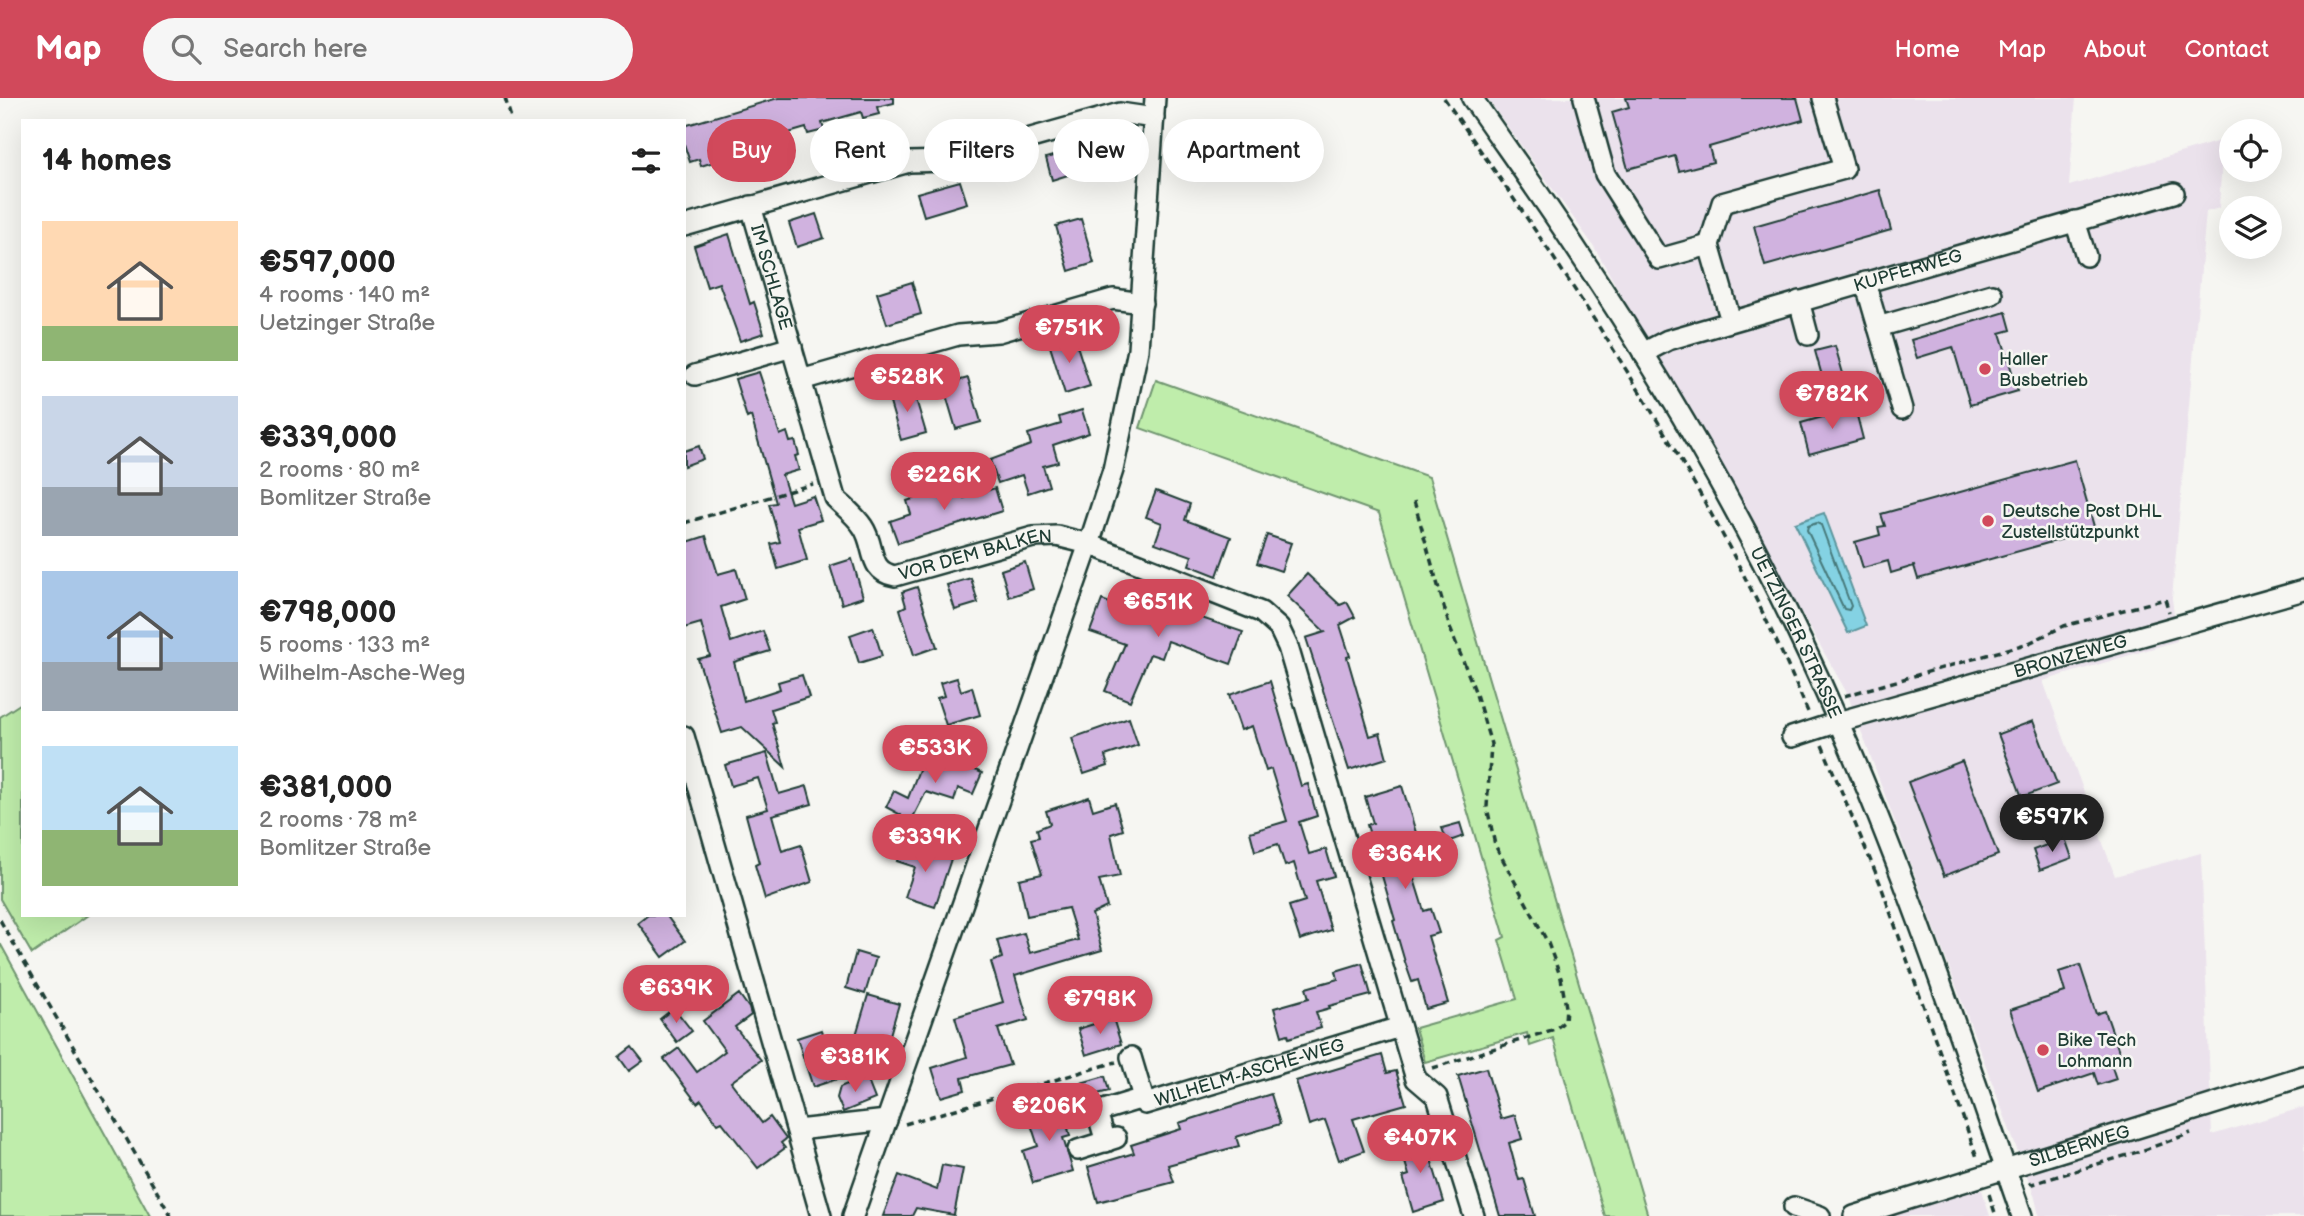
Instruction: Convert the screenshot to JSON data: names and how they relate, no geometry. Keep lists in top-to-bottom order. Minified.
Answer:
{"streets":{"street":["KUPFERWEG","IM SCHLAGE","VOR DEM BALKEN","UETZINGER STRASSE","BRONZEWEG","WILHELM-ASCHE-WEG","SILBERWEG"]},"crossings":[["KUPFERWEG","UETZINGER STRASSE"],["IM SCHLAGE","VOR DEM BALKEN"],["UETZINGER STRASSE","BRONZEWEG"],["UETZINGER STRASSE","SILBERWEG"]],"places":["Haller Busbetrieb","Deutsche Post DHL Zustellstützpunkt","Bike Tech Lohmann"],"page":{"header":"Map","search":"Search here","nav":["Home","Map","About","Contact"],"chip":["Buy","Rent","Filters","New","Apartment"],"heading":"14 homes","list":[{"name":"€597,000","note":"4 rooms · 140 m² · Uetzinger Straße"},{"name":"€339,000","note":"2 rooms · 80 m² · Bomlitzer Straße"},{"name":"€798,000","note":"5 rooms · 133 m² · Wilhelm-Asche-Weg"},{"name":"€381,000","note":"2 rooms · 78 m² · Bomlitzer Straße"}],"price":["€751K","€528K","€782K","€226K","€651K","€533K","€597K","€339K","€364K","€639K","€798K","€381K","€206K","€407K"]}}
